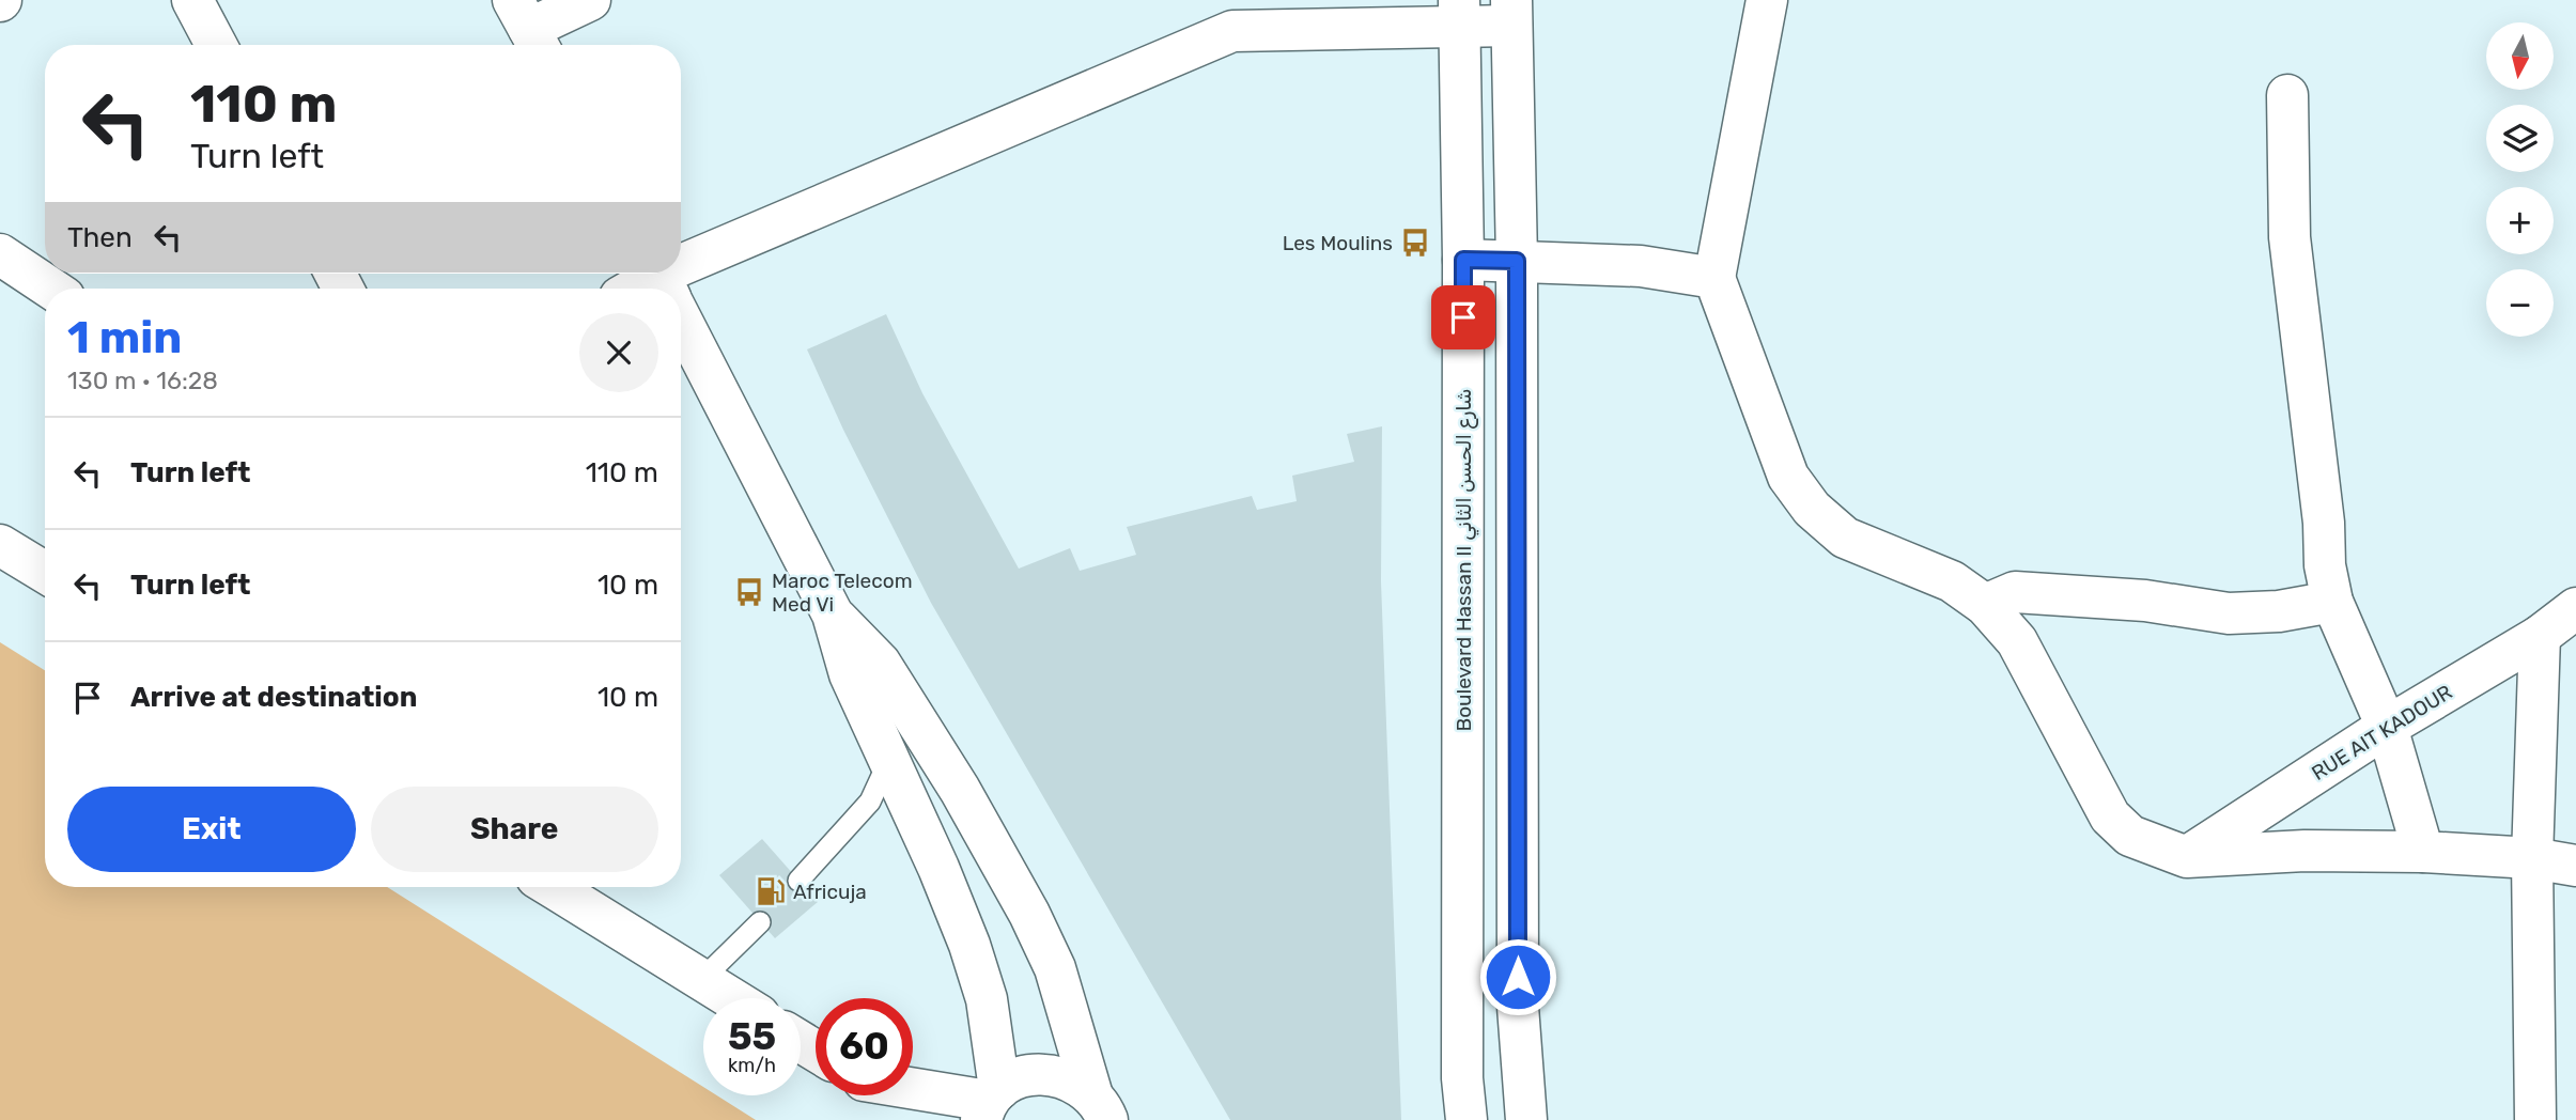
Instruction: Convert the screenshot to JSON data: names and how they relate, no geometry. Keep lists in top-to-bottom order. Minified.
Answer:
{"streets":{"street":["Boulevard Hassan II شارع الحسن الثاني","RUE AIT KADOUR"]},"places":{"bus stop":["Les Moulins","Maroc Telecom Med Vi"],"fuel station":["Africuja"]},"north":"bottom","page":{"map_buttons":["+","−"],"turn":["110 m","Turn left"],"then":"Then","heading":["1 min","130 m · 16:28"],"list":[{"name":"Turn left","value":"110 m"},{"name":"Turn left","value":"10 m"},{"name":"Arrive at destination","value":"10 m"}],"buttons":["Exit","Share"],"speed":"55 km/h","limit":"60"}}
